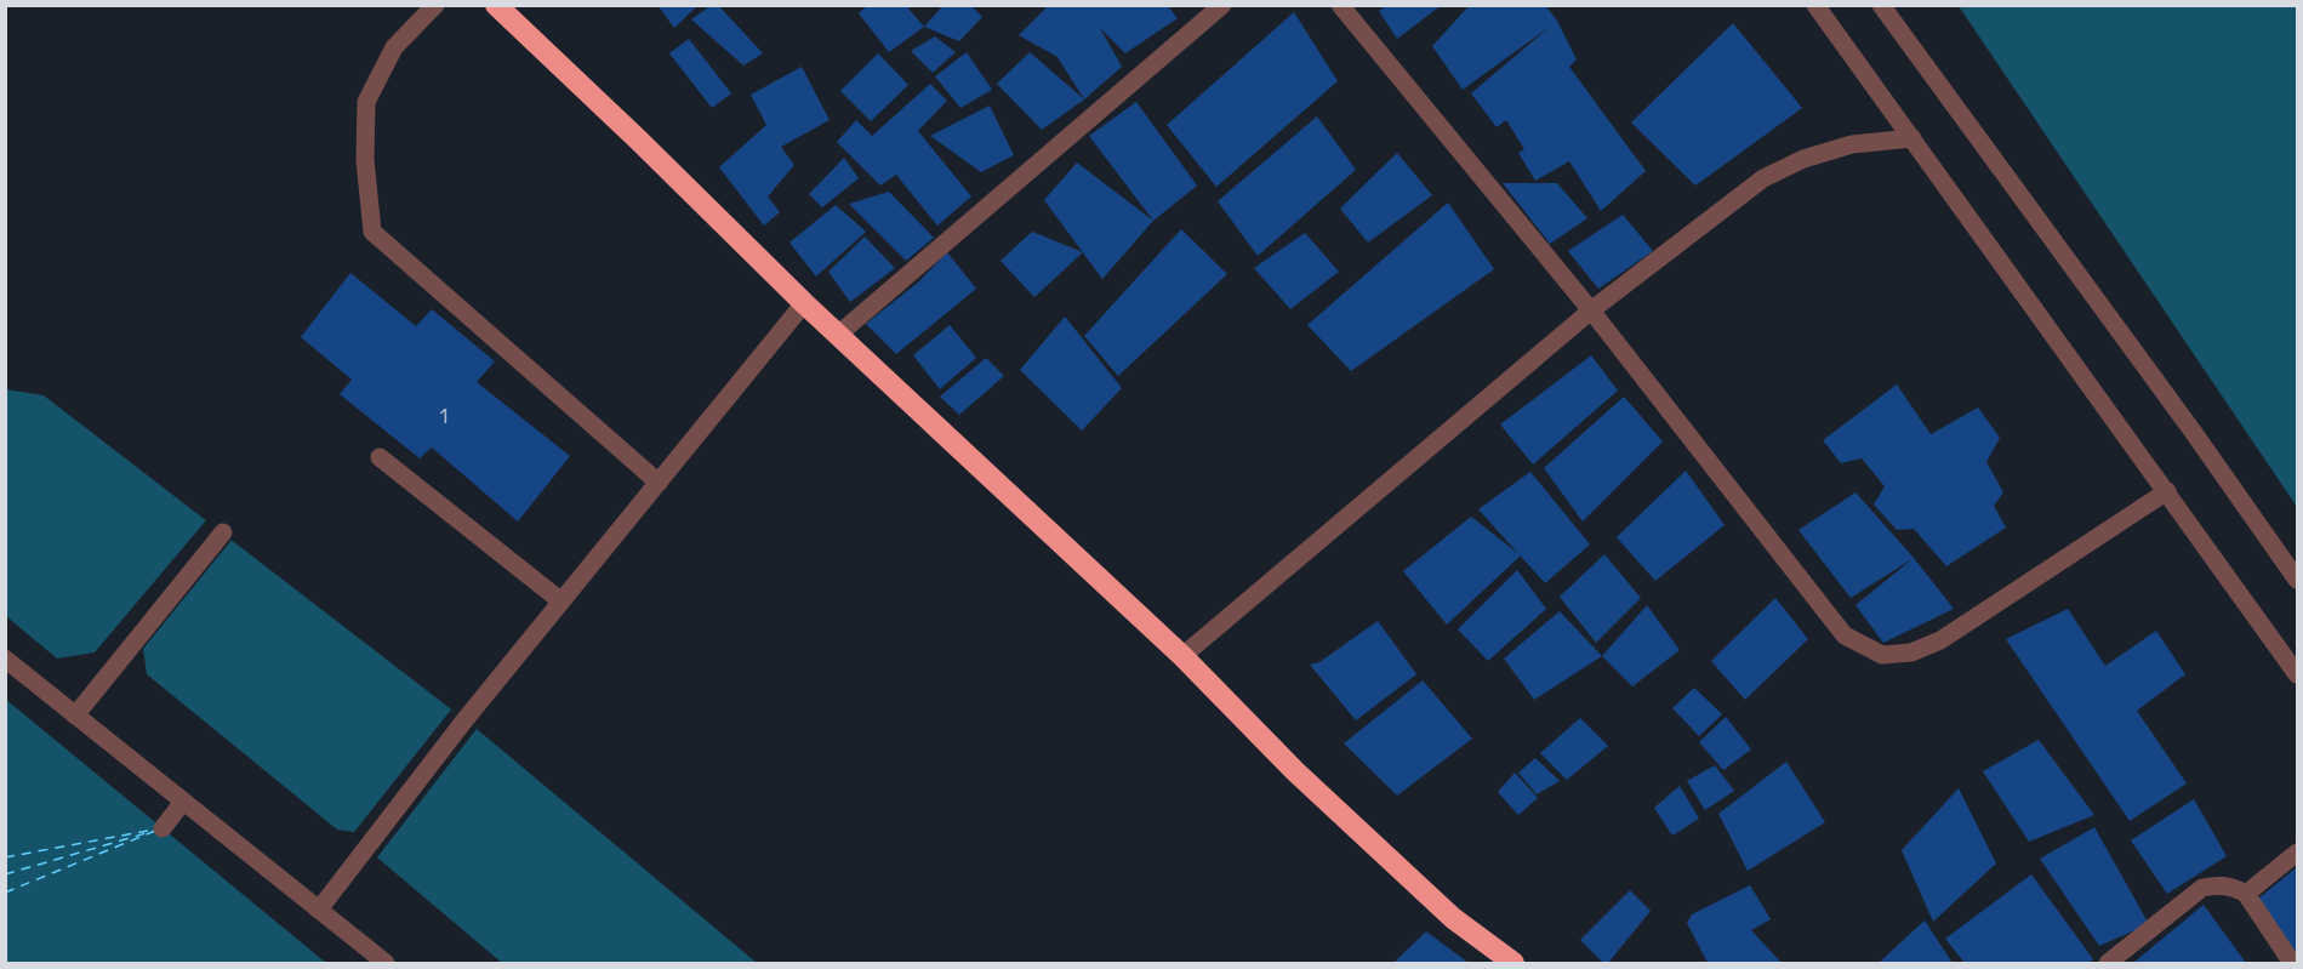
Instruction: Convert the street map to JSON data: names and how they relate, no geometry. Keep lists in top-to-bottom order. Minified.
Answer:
{"house_numbers":["1"]}
